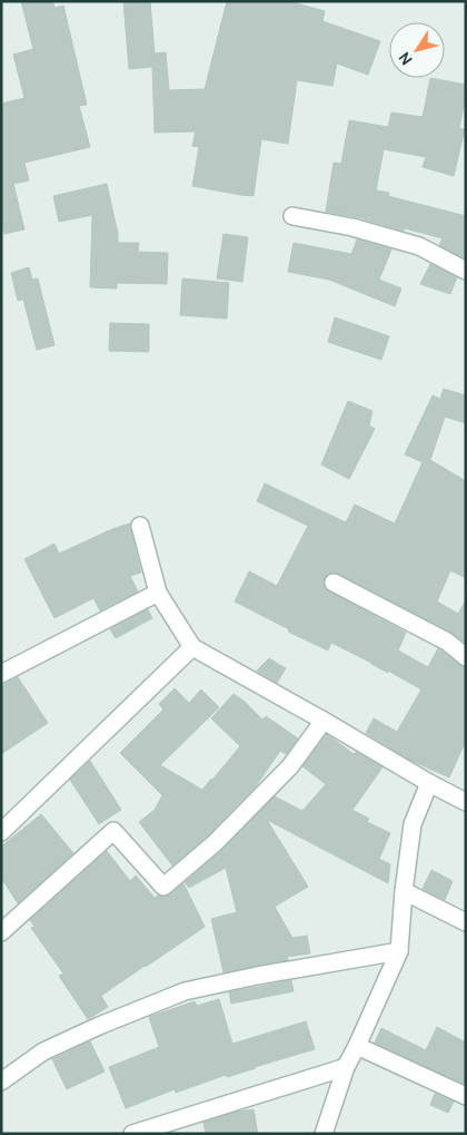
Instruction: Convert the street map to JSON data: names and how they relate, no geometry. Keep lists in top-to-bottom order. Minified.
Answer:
{"north":"bottom left"}
